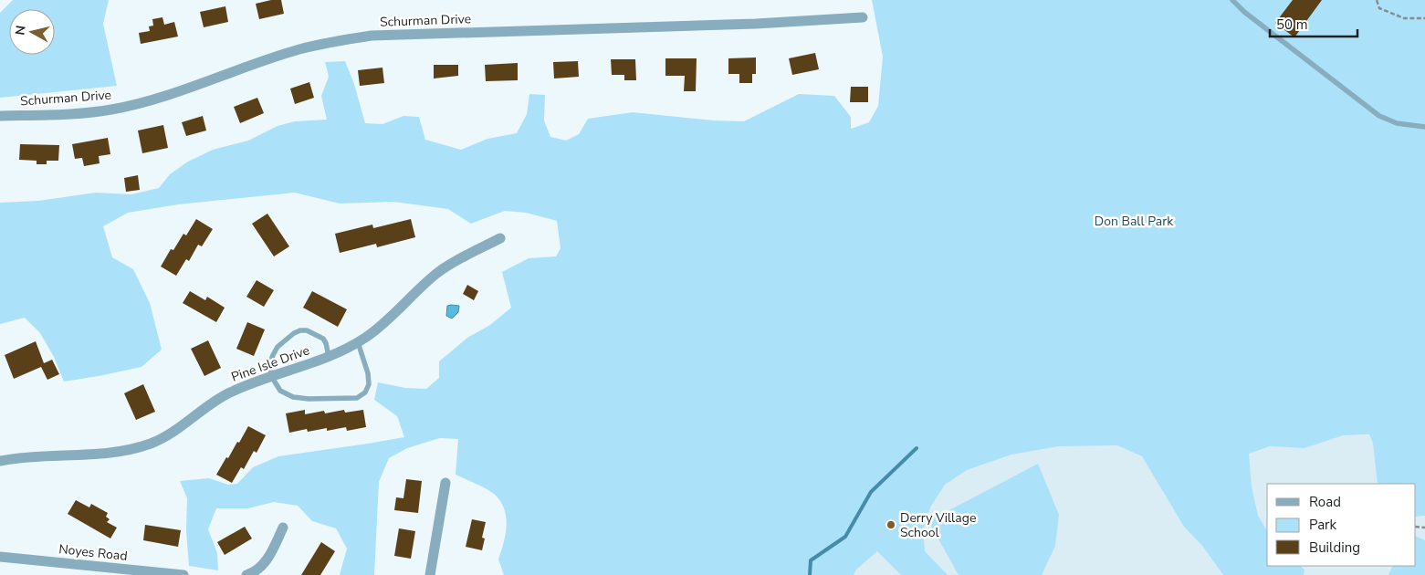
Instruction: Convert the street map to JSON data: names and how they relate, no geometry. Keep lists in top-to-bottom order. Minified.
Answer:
{"streets":{"street":["Schurman Drive","Pine Isle Drive","Noyes Road"]},"parks":["Don Ball Park"],"places":["Derry Village School"],"legend":["Road","Park","Building"],"scale_bar":"50 m","north":"left"}
